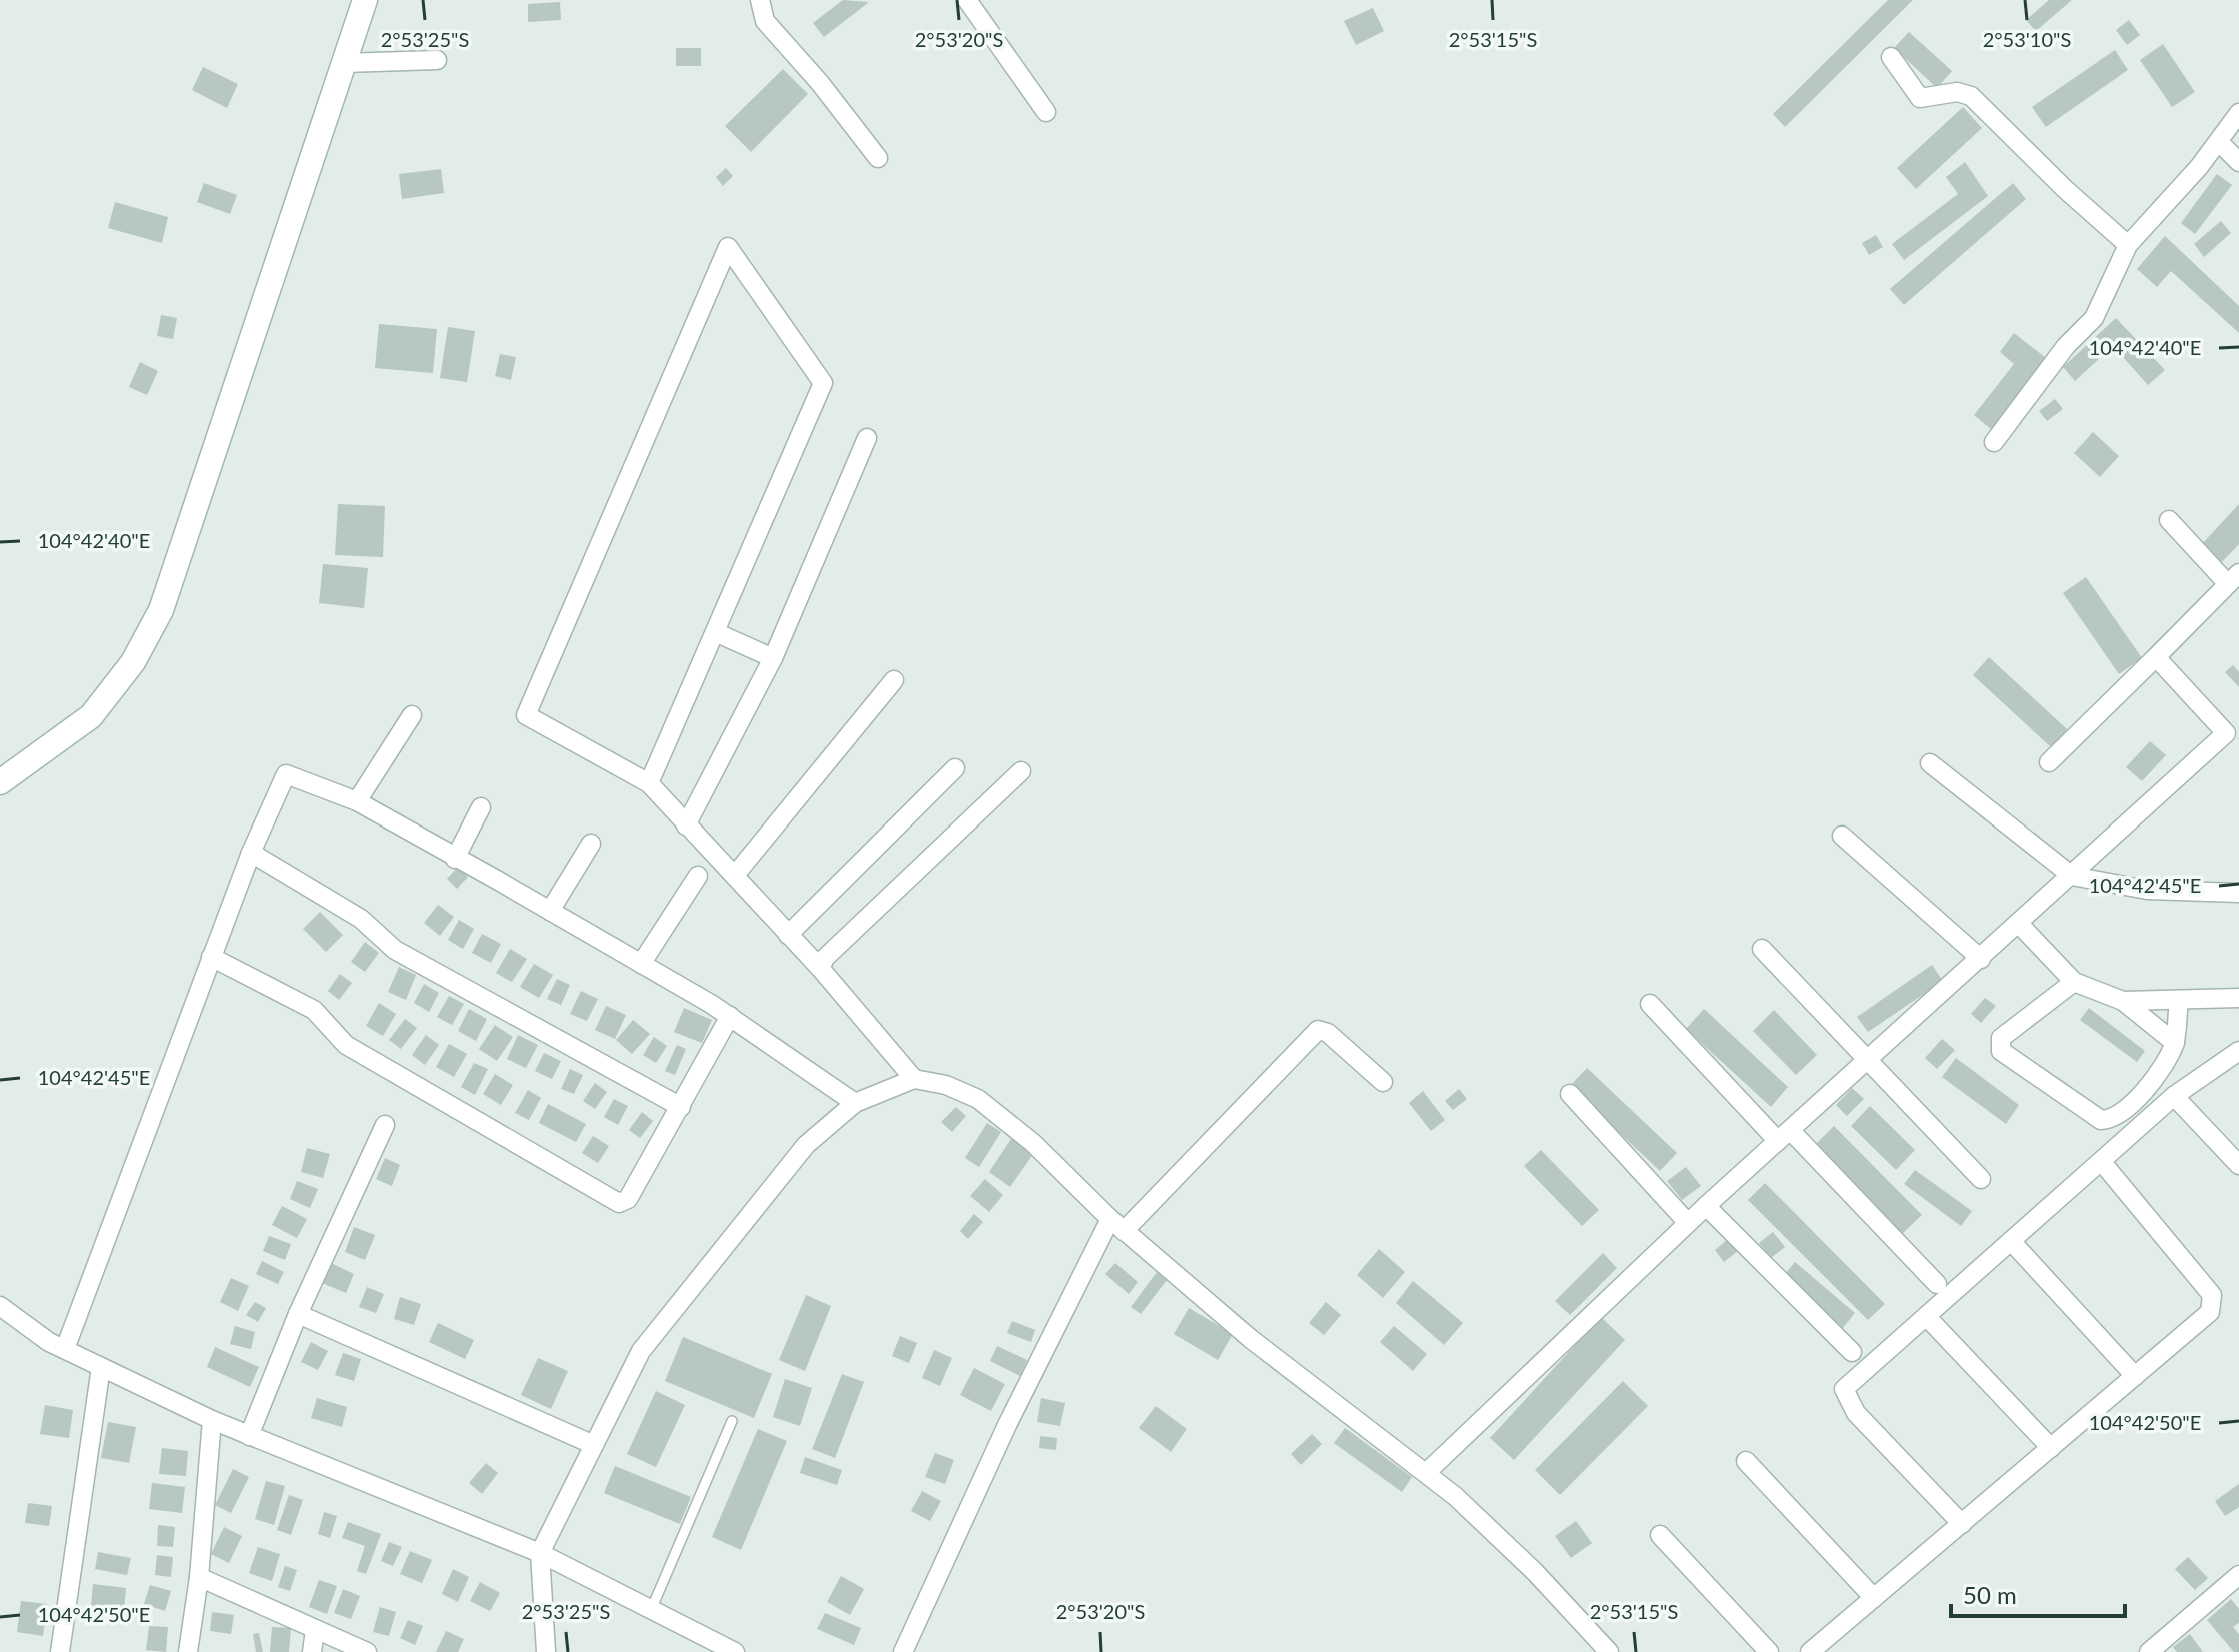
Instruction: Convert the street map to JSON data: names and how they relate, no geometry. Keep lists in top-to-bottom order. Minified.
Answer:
{"scale_bar":"50 m","coordinates":["2°53'25\"S","2°53'20\"S","2°53'15\"S","2°53'10\"S","104°42'40\"E","104°42'45\"E","104°42'50\"E"]}
